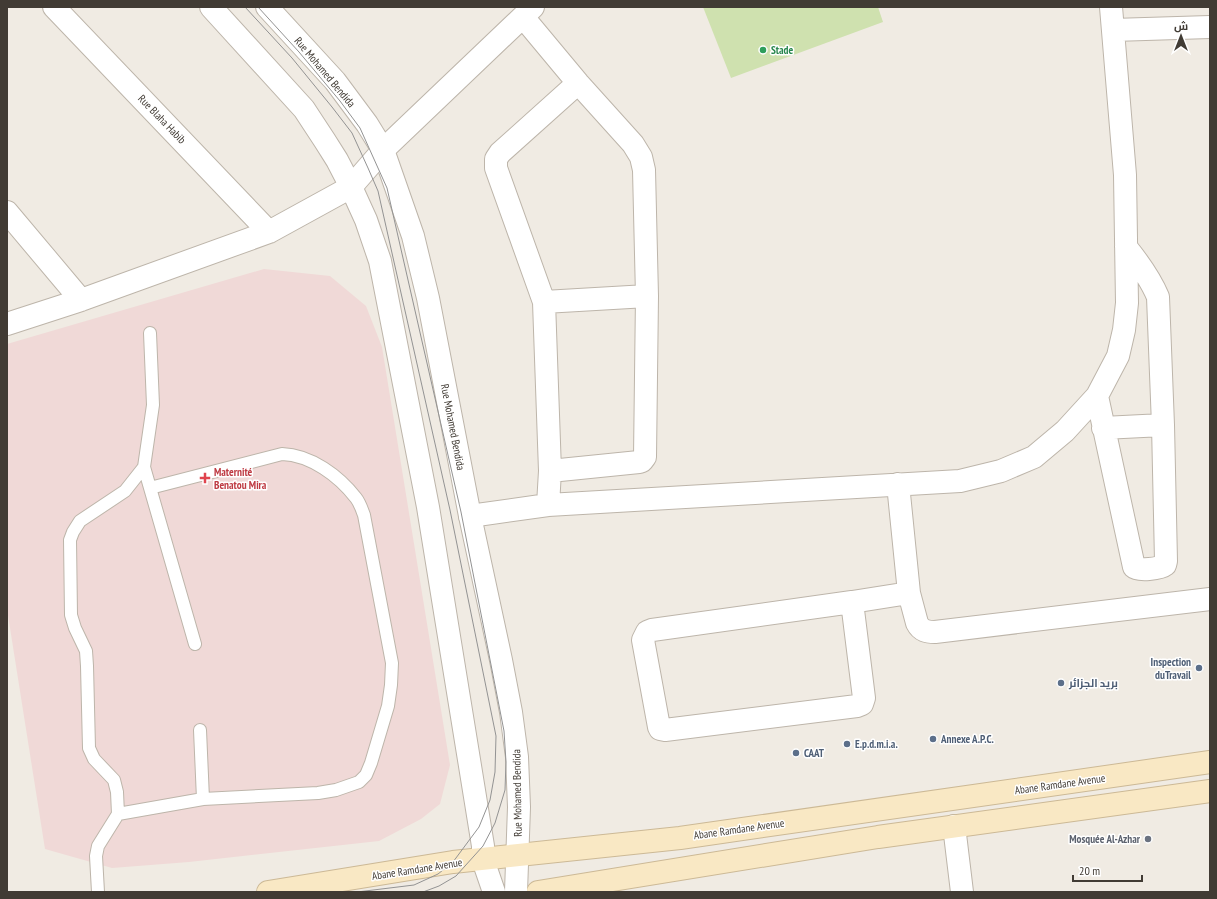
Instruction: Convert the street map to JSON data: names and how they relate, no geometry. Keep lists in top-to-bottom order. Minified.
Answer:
{"streets":{"main road":["Abane Ramdane Avenue"],"street":["Rue Mohamed Bendida","Rue Blaha Habib"]},"crossings":[["Rue Mohamed Bendida","Abane Ramdane Avenue"]],"places":{"other":["Stade","Inspection duTravail","بريد الجزائر","Annexe A.P.C.","E.p.d.m.i.a.","CAAT","Mosquée Al-Azhar"],"health":["Maternité Benatou Mira"]},"scale_bar":"20 m","north":"top"}
